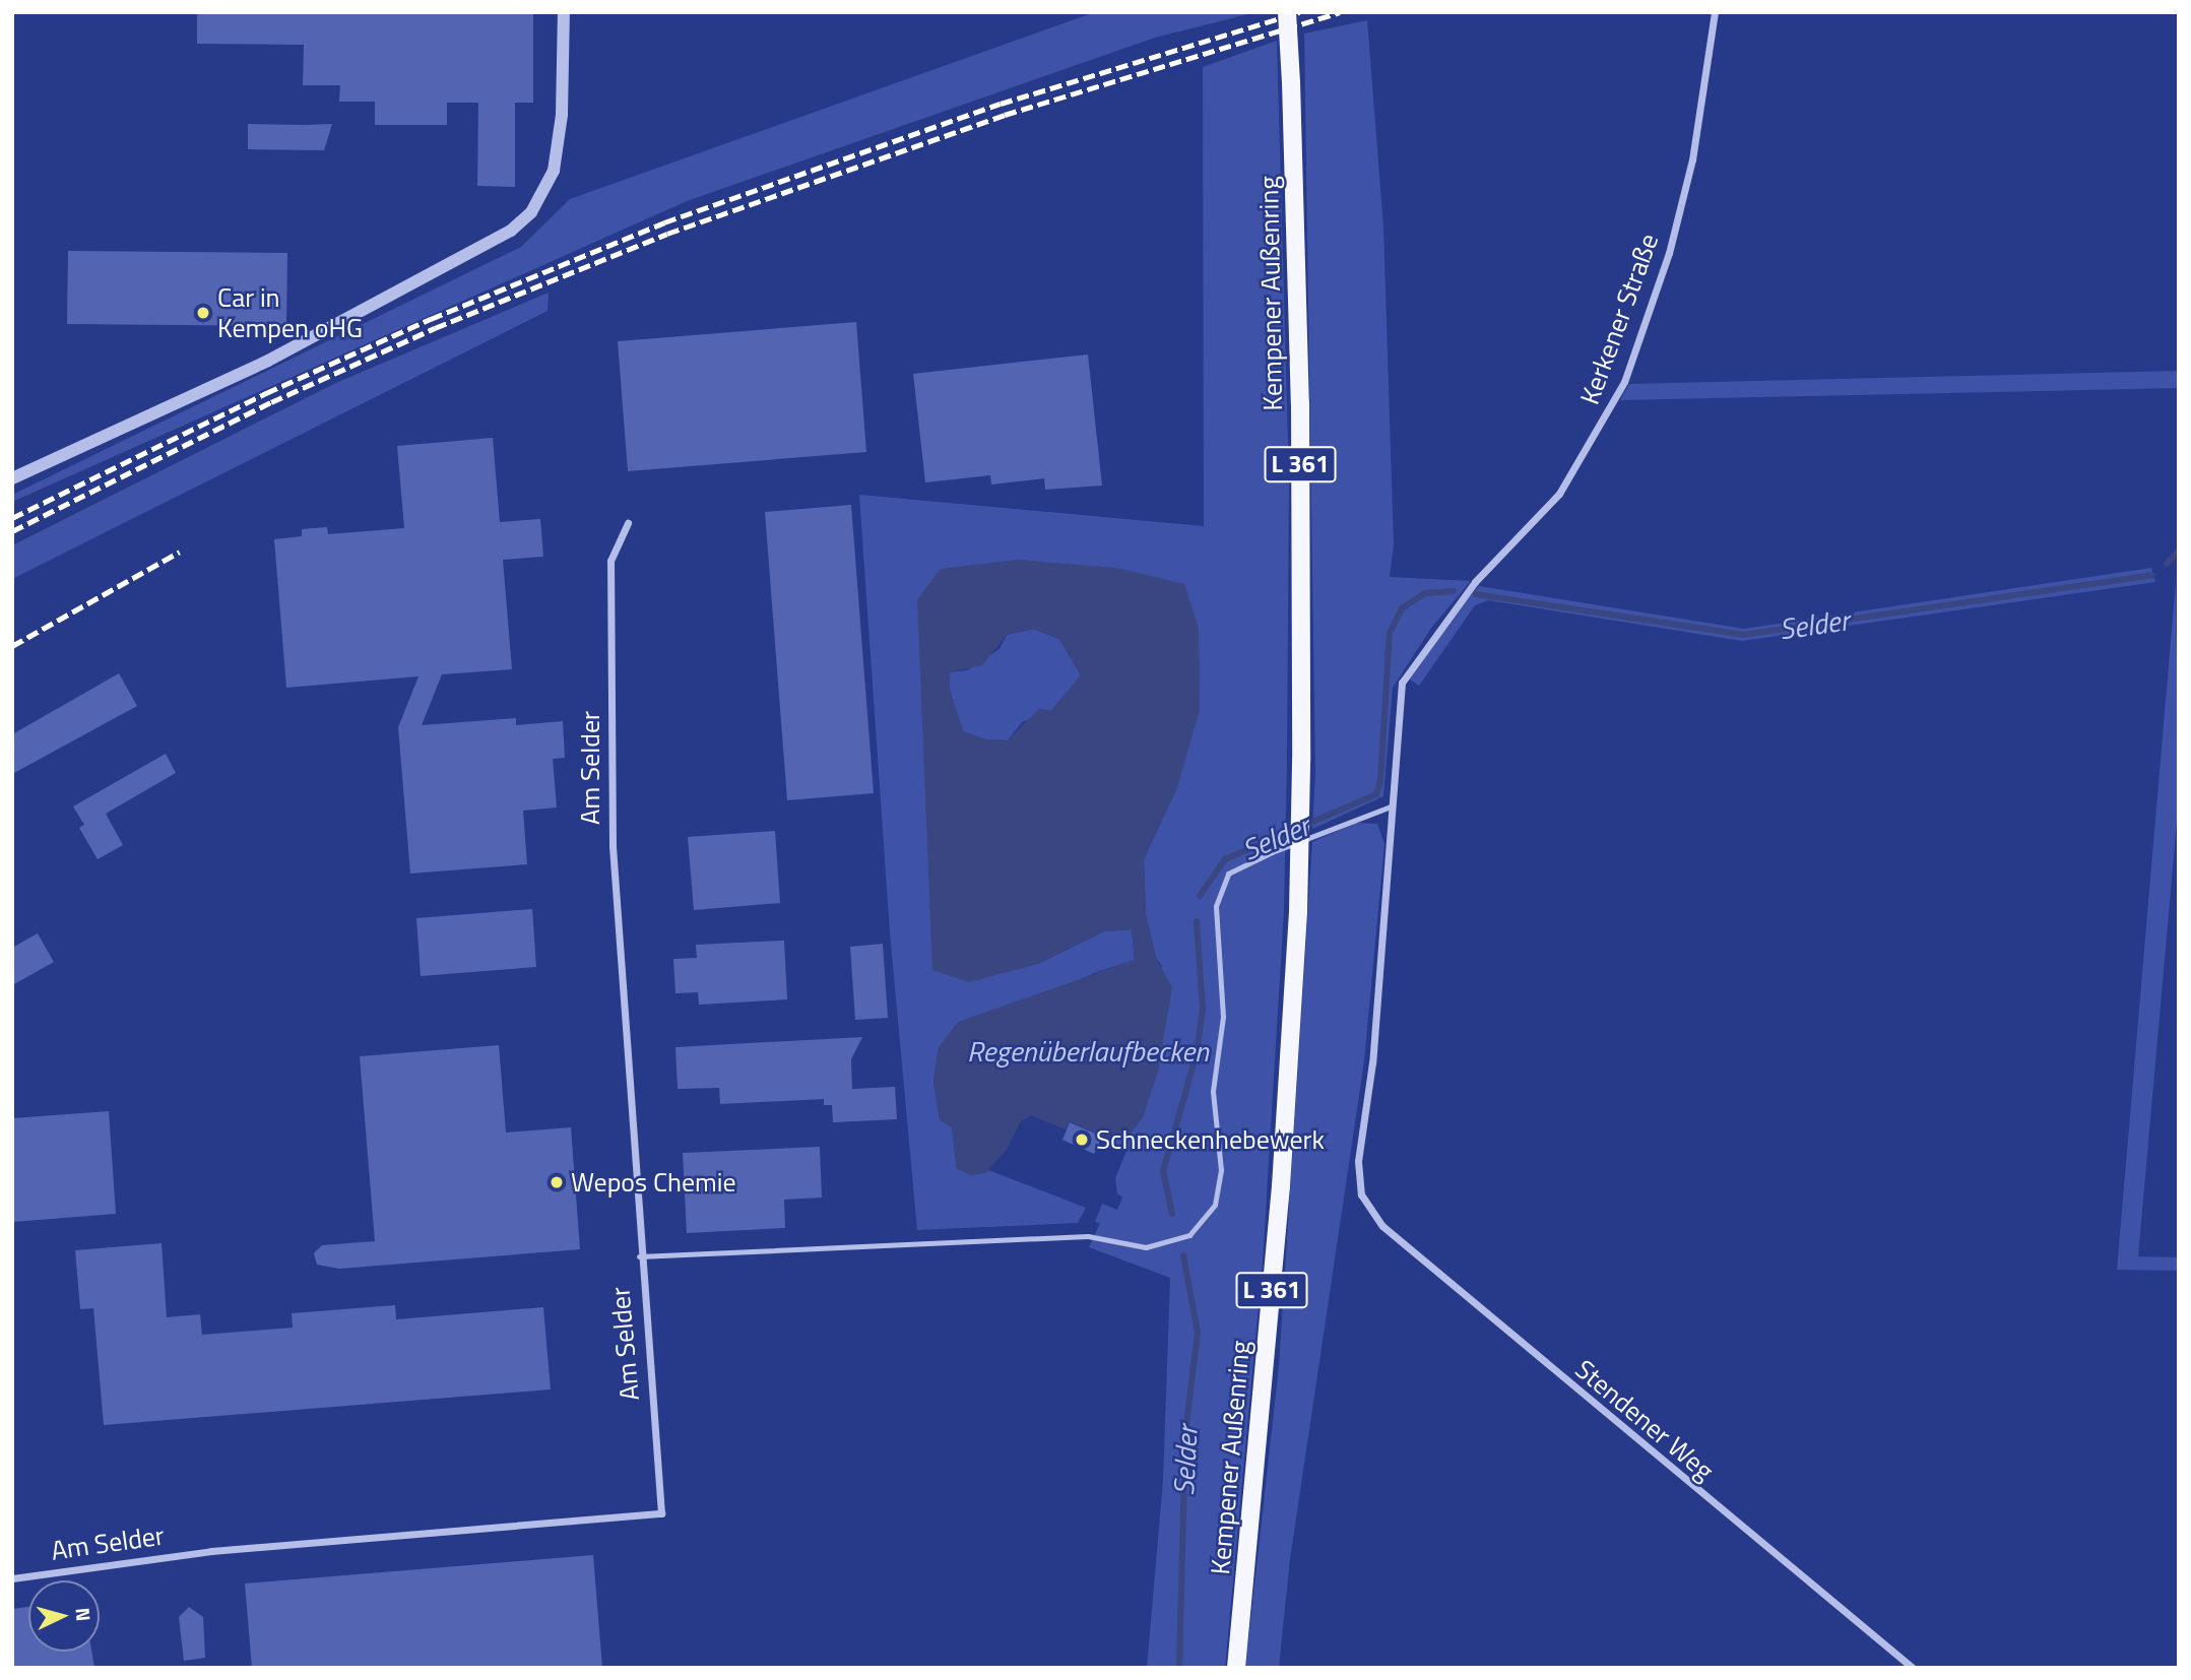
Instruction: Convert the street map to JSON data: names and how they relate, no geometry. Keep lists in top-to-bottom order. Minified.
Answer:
{"streets":{"main road":["Kempener Außenring","L 361"],"street":["Kerkener Straße","Am Selder","Stendener Weg"]},"crossings":[["Kerkener Straße","Stendener Weg"]],"water":["Selder","Regenüberlaufbecken"],"places":["Car in Kempen oHG","Schneckenhebewerk","Wepos Chemie"],"north":"right"}
